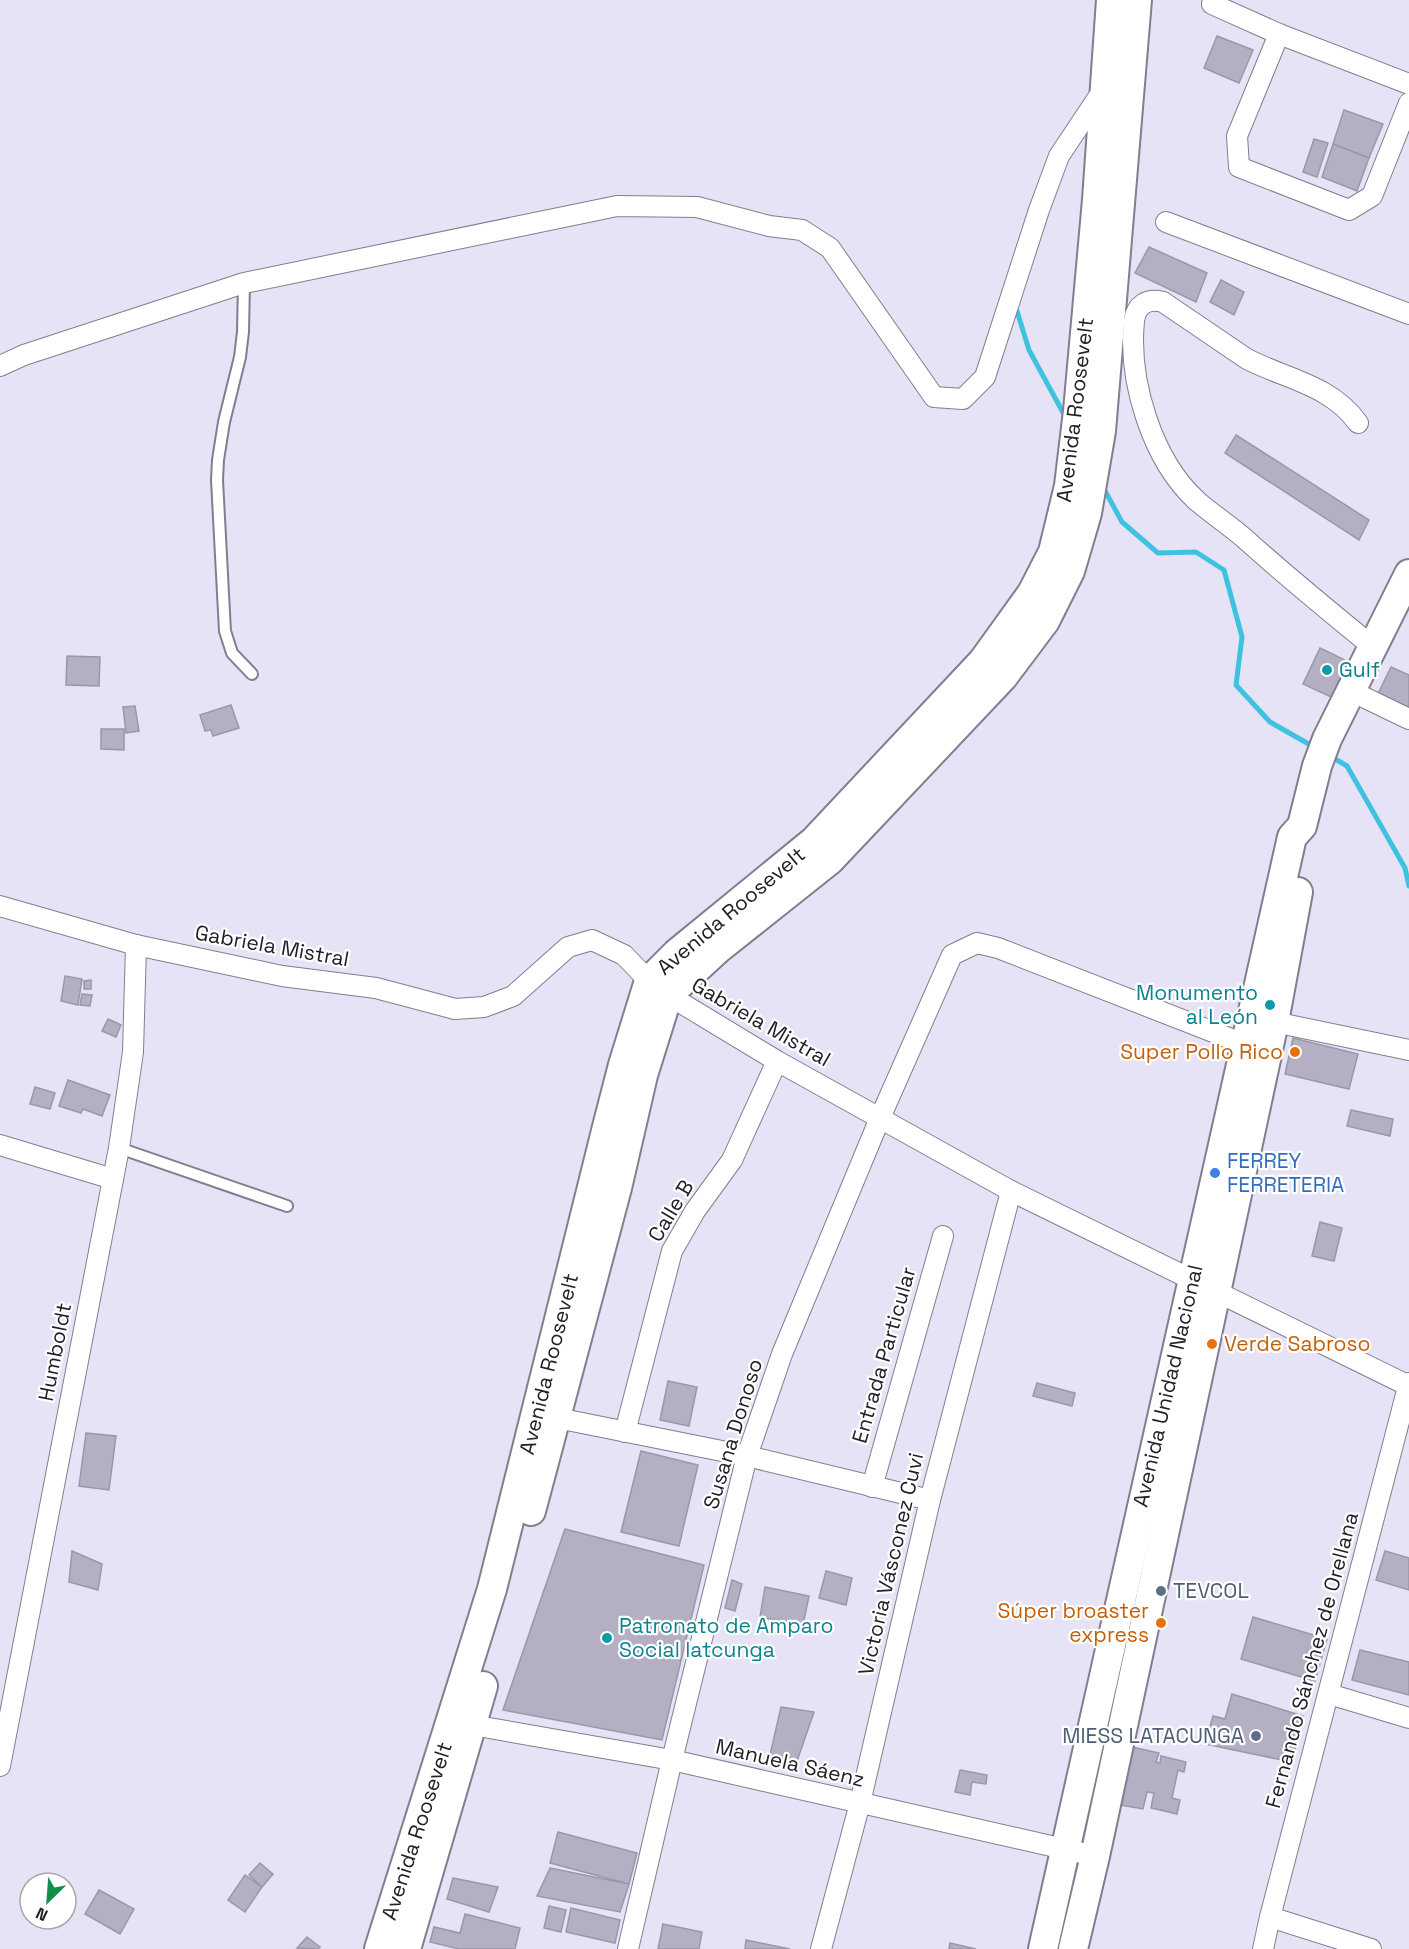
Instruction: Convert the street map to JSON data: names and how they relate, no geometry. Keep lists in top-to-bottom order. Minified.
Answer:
{"streets":{"street":["Avenida Roosevelt","Gabriela Mistral","Calle B","Humboldt","Entrada Particular","Avenida Unidad Nacional","Susana Donoso","Victoria Vásconez Cuvi","Fernando Sánchez de Orellana","Manuela Sáenz"]},"crossings":[["Avenida Roosevelt","Gabriela Mistral"],["Avenida Roosevelt","Manuela Sáenz"],["Gabriela Mistral","Calle B"],["Gabriela Mistral","Humboldt"],["Gabriela Mistral","Avenida Unidad Nacional"],["Gabriela Mistral","Susana Donoso"],["Gabriela Mistral","Victoria Vásconez Cuvi"],["Gabriela Mistral","Fernando Sánchez de Orellana"],["Avenida Unidad Nacional","Susana Donoso"],["Avenida Unidad Nacional","Manuela Sáenz"],["Susana Donoso","Manuela Sáenz"],["Victoria Vásconez Cuvi","Manuela Sáenz"]],"places":["Gulf","Monumento al León","Super Pollo Rico","FERREY FERRETERIA","Verde Sabroso","TEVCOL","Súper broaster express","Patronato de Amparo Social latcunga","MIESS LATACUNGA"],"north":"bottom left"}
